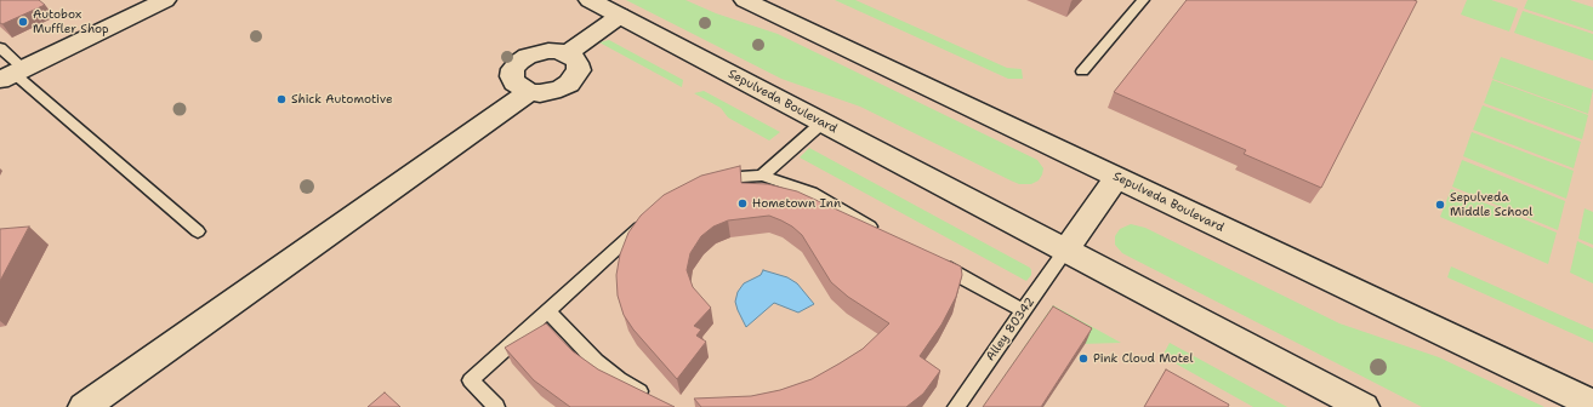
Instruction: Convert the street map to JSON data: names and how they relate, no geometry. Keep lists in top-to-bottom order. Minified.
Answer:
{"streets":{"main road":["Sepulveda Boulevard"],"lane":["Alley 80342"]},"crossings":[["Sepulveda Boulevard","Alley 80342"]],"places":["Autobox Muffler Shop","Shick Automotive","Hometown Inn","Sepulveda Middle School","Pink Cloud Motel"]}
